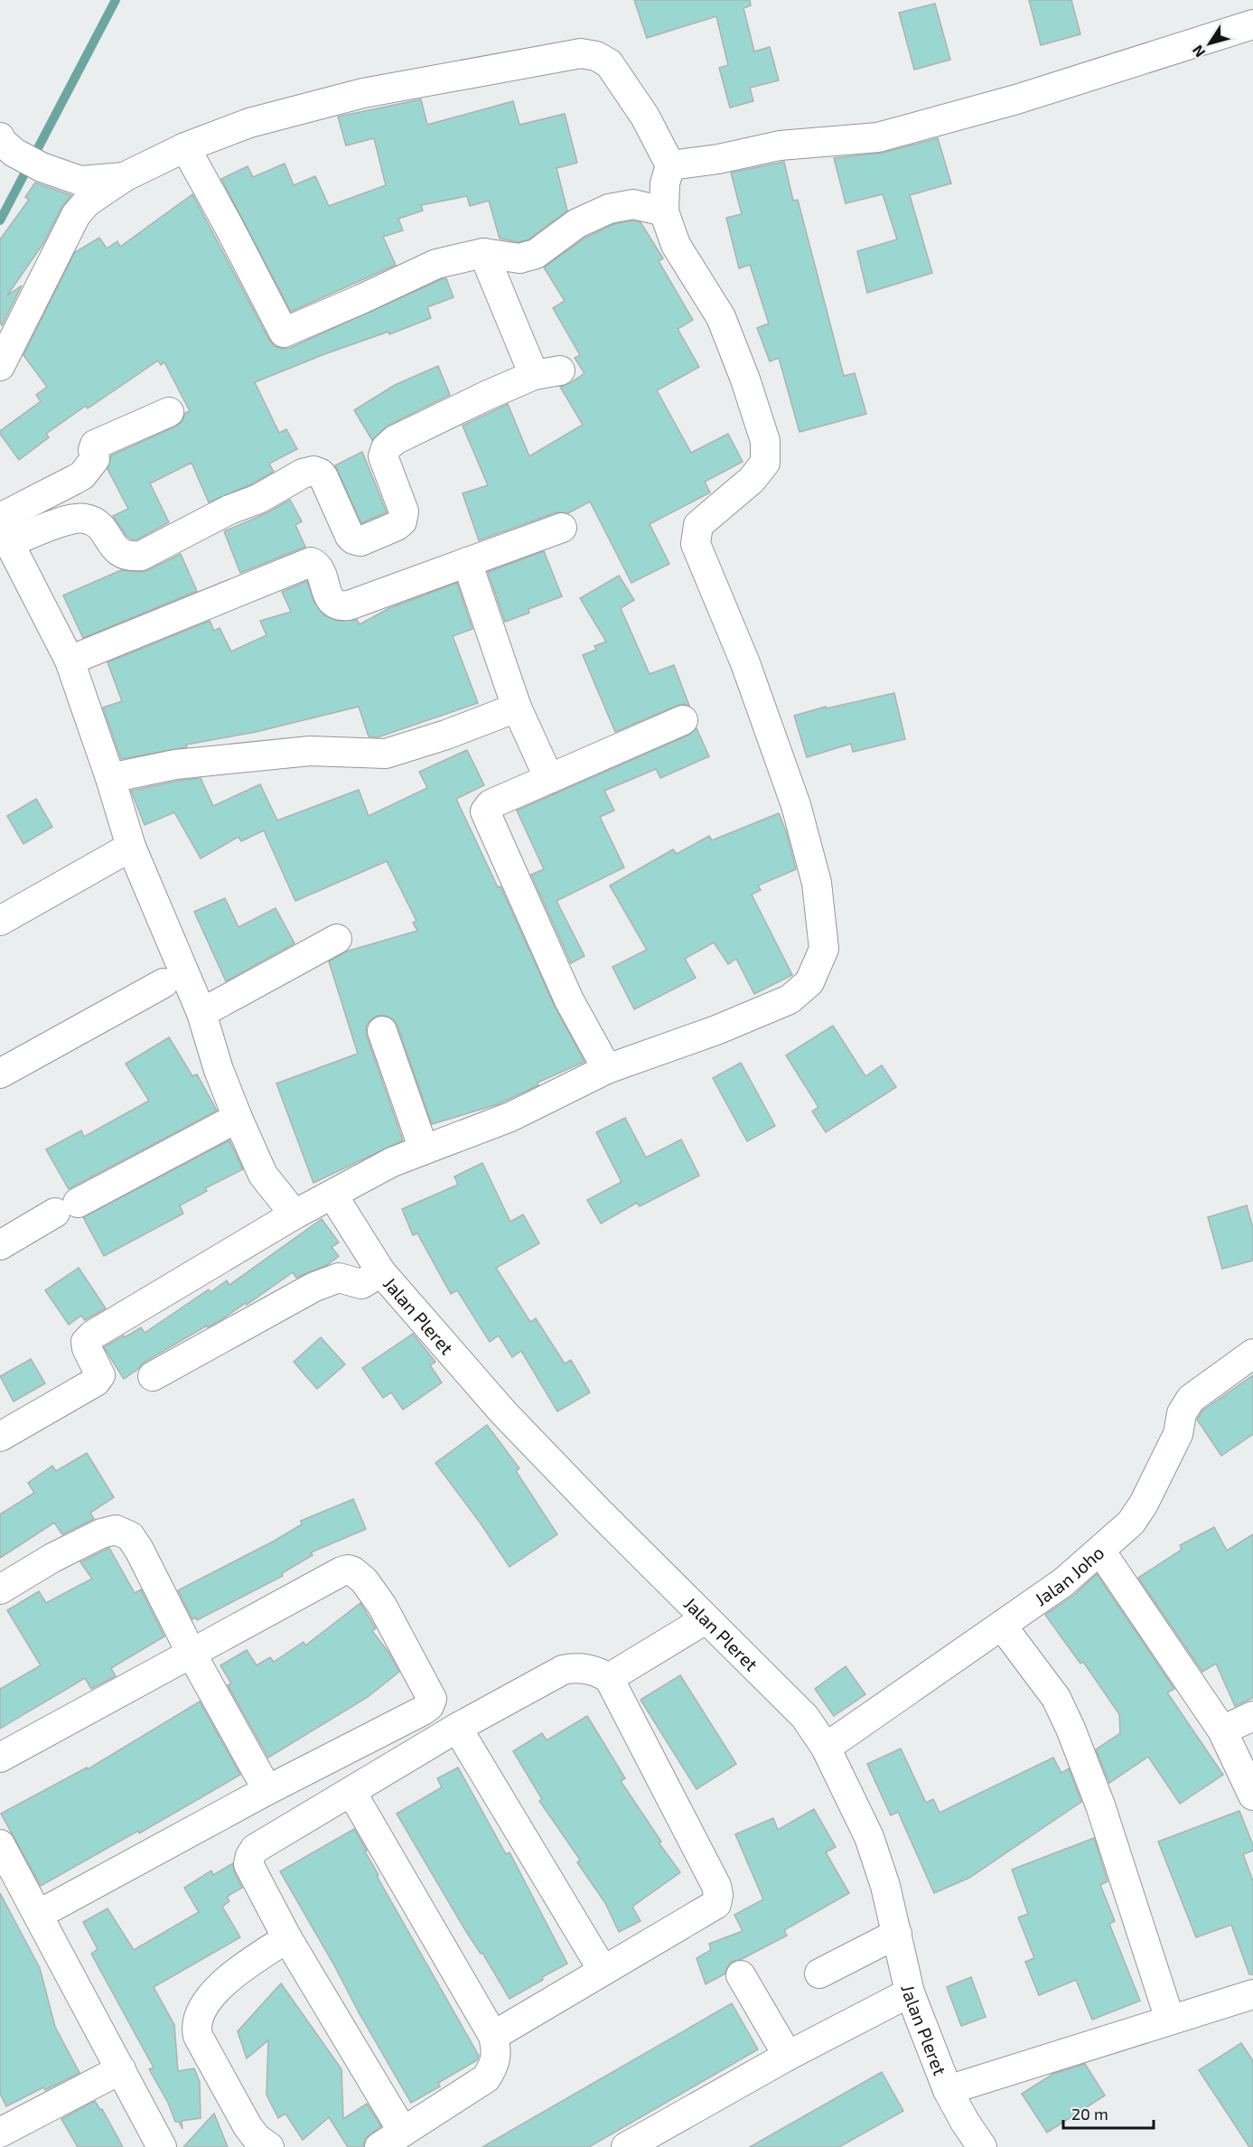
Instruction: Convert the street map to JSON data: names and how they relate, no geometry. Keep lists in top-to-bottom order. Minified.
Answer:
{"streets":{"street":["Jalan Pleret","Jalan Joho"]},"crossings":[["Jalan Pleret","Jalan Joho"]],"scale_bar":"20 m","north":"bottom left"}
